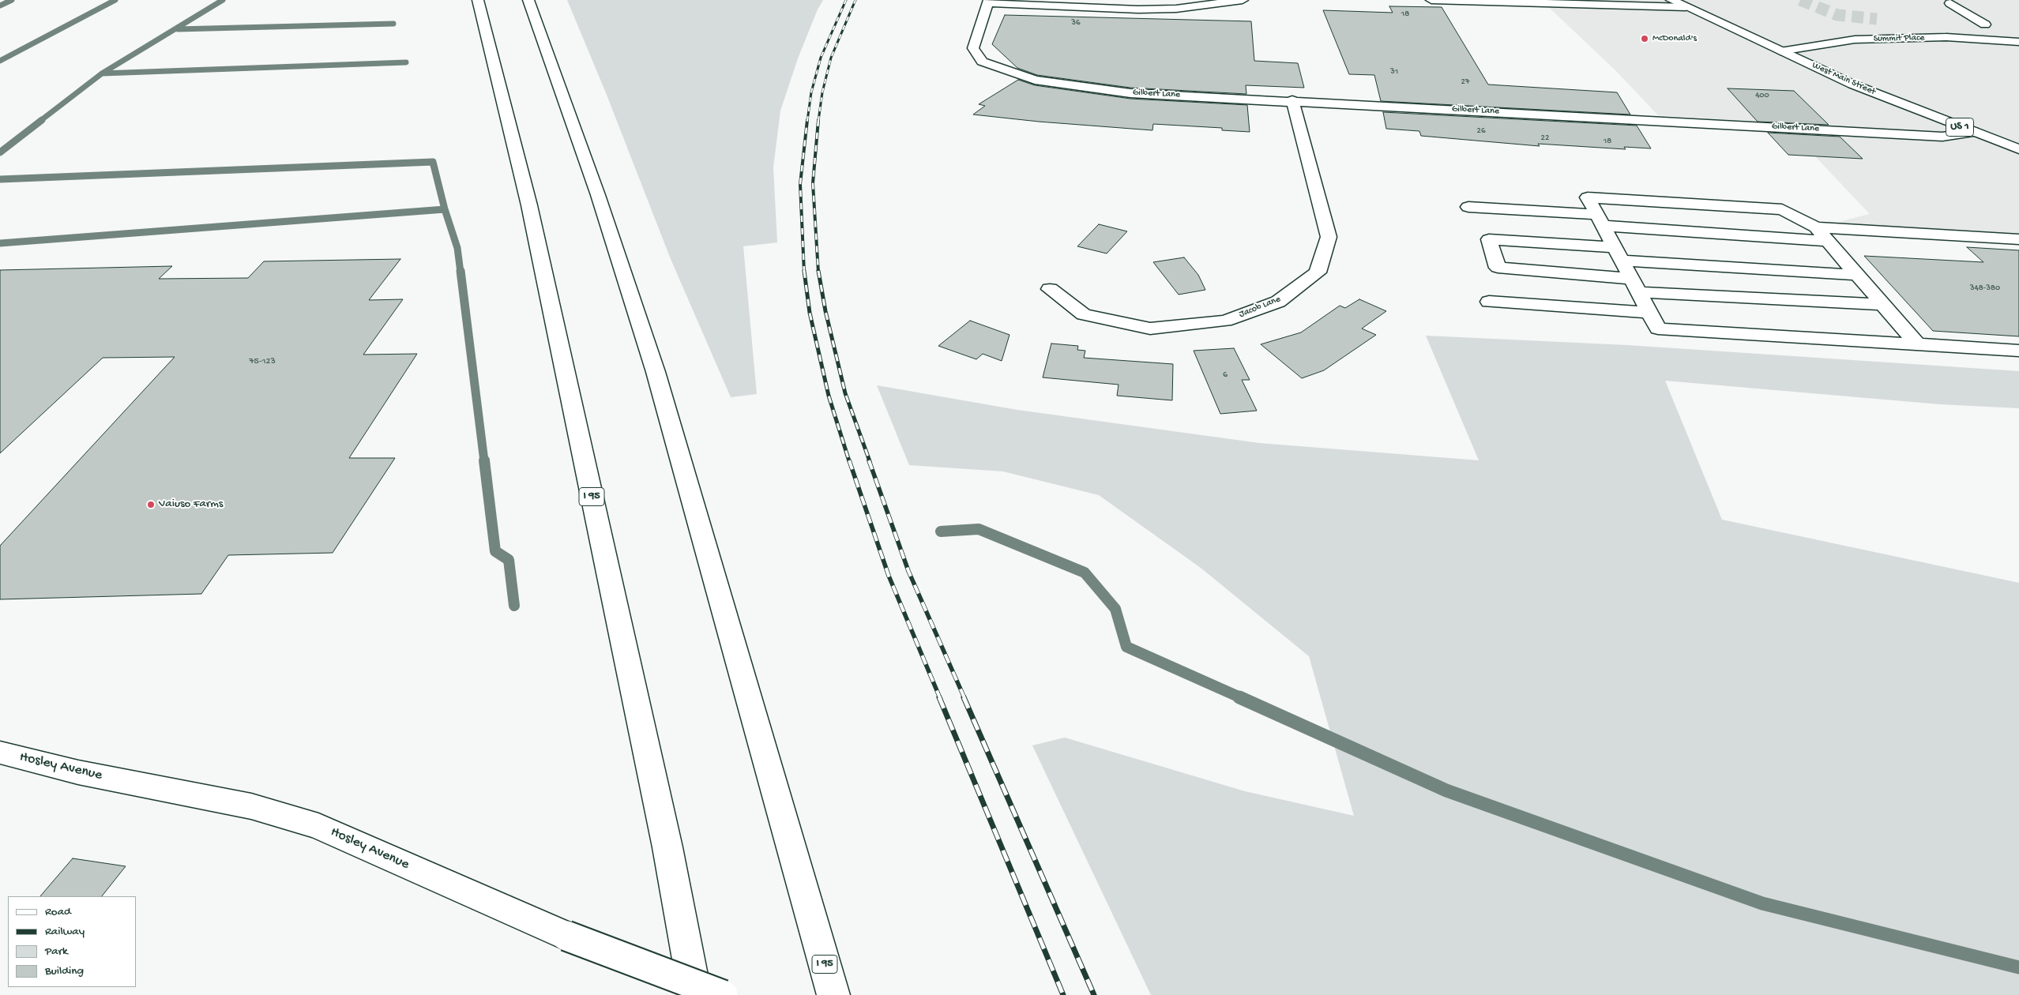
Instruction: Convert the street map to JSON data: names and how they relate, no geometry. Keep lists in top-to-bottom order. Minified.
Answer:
{"streets":{"main road":["Summit Place","West Main Street","Gilbert Lane","US 1","Jacob Lane","I 95","Hosley Avenue"]},"crossings":[["Summit Place","West Main Street"],["West Main Street","Gilbert Lane"],["Gilbert Lane","Jacob Lane"]],"places":["McDonald's","Vaiuso Farms"],"house_numbers":["18","36","31","27","400","26","22","18","348-380","75-123","6"],"legend":["Road","Railway","Park","Building"]}
